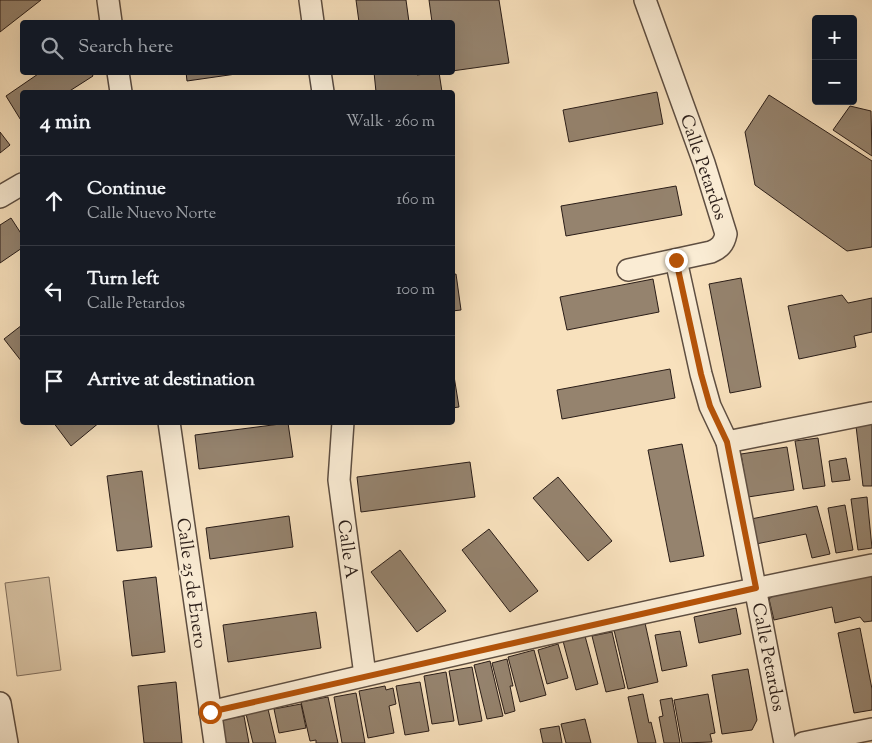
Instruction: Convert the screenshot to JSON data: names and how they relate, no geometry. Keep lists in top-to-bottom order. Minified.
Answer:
{"streets":{"street":["Calle Petardos","Calle A","Calle 25 de Enero"]},"page":{"map_buttons":["+","−"],"search":"Search here","heading":["4 min","Walk · 260 m"],"list":[["Continue","Calle Nuevo Norte","160 m"],["Turn left","Calle Petardos","100 m"],"Arrive at destination"]}}
